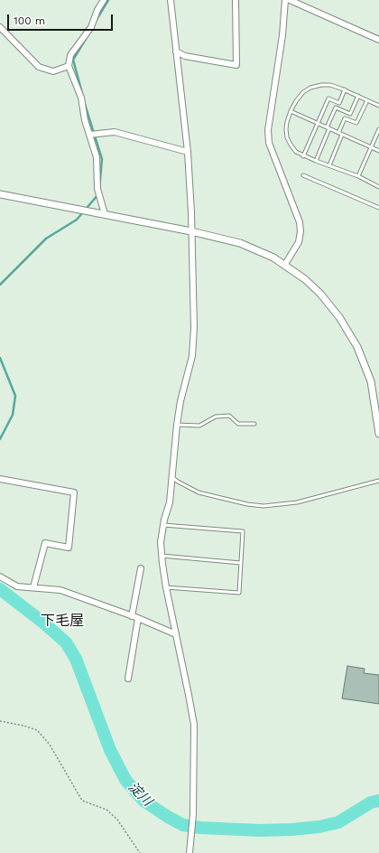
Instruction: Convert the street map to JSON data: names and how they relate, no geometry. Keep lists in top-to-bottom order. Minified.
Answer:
{"districts":["下毛屋"],"water":["淀川"],"scale_bar":"100 m"}
